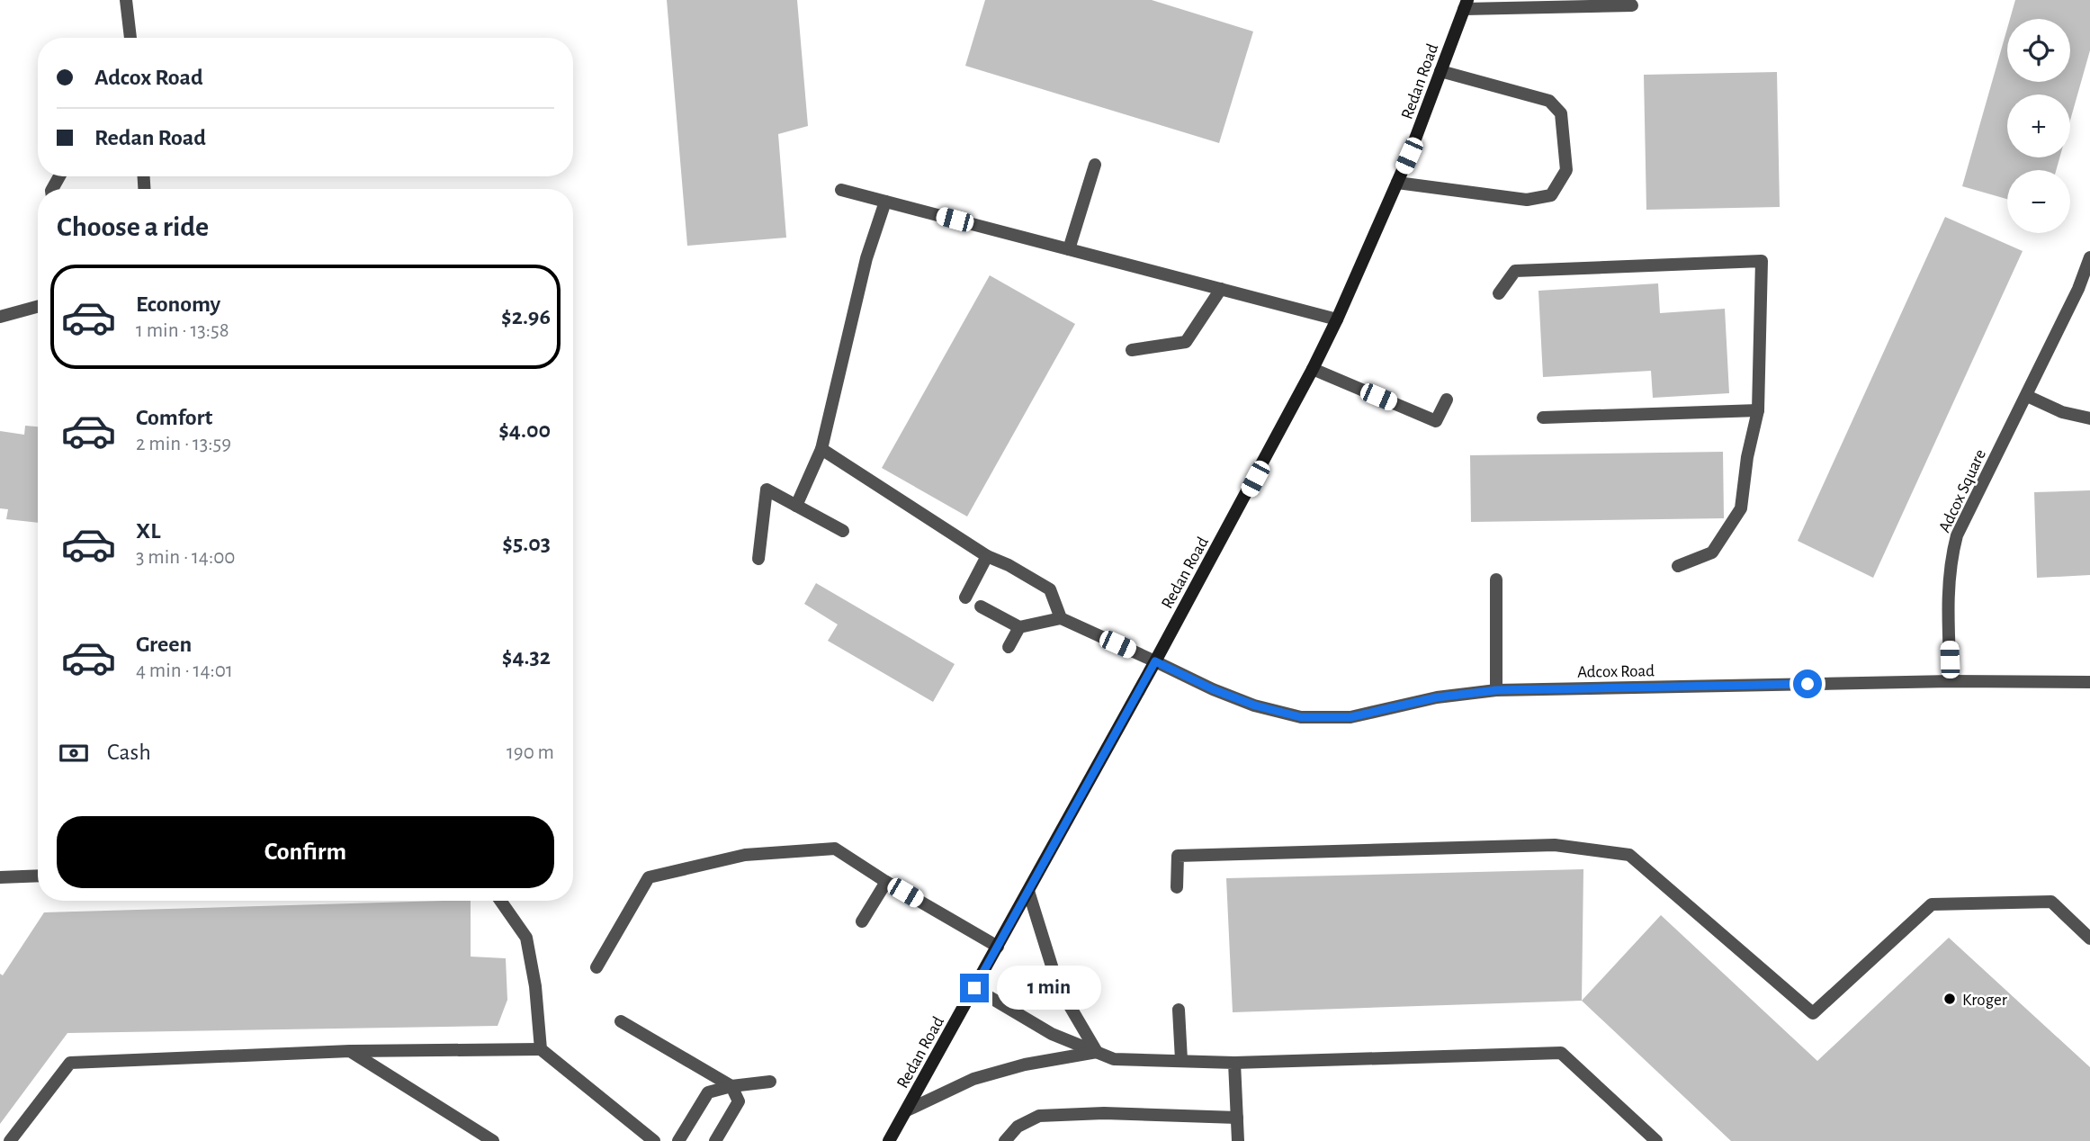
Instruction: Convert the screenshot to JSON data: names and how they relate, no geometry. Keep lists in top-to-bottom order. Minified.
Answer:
{"streets":{"main road":["Redan Road"],"street":["Adcox Square","Adcox Road"]},"crossings":[["Redan Road","Adcox Road"],["Adcox Square","Adcox Road"]],"places":["Kroger"],"page":{"map_buttons":["+","−"],"banner":["Adcox Road","Redan Road"],"heading":"Choose a ride","list":[{"name":"Economy","note":"1 min · 13:58","value":"$2.96"},{"name":"Comfort","note":"2 min · 13:59","value":"$4.00"},{"name":"XL","note":"3 min · 14:00","value":"$5.03"},{"name":"Green","note":"4 min · 14:01","value":"$4.32"}],"pay":["Cash","190 m"],"buttons":"Confirm","bubble":"1 min"}}
